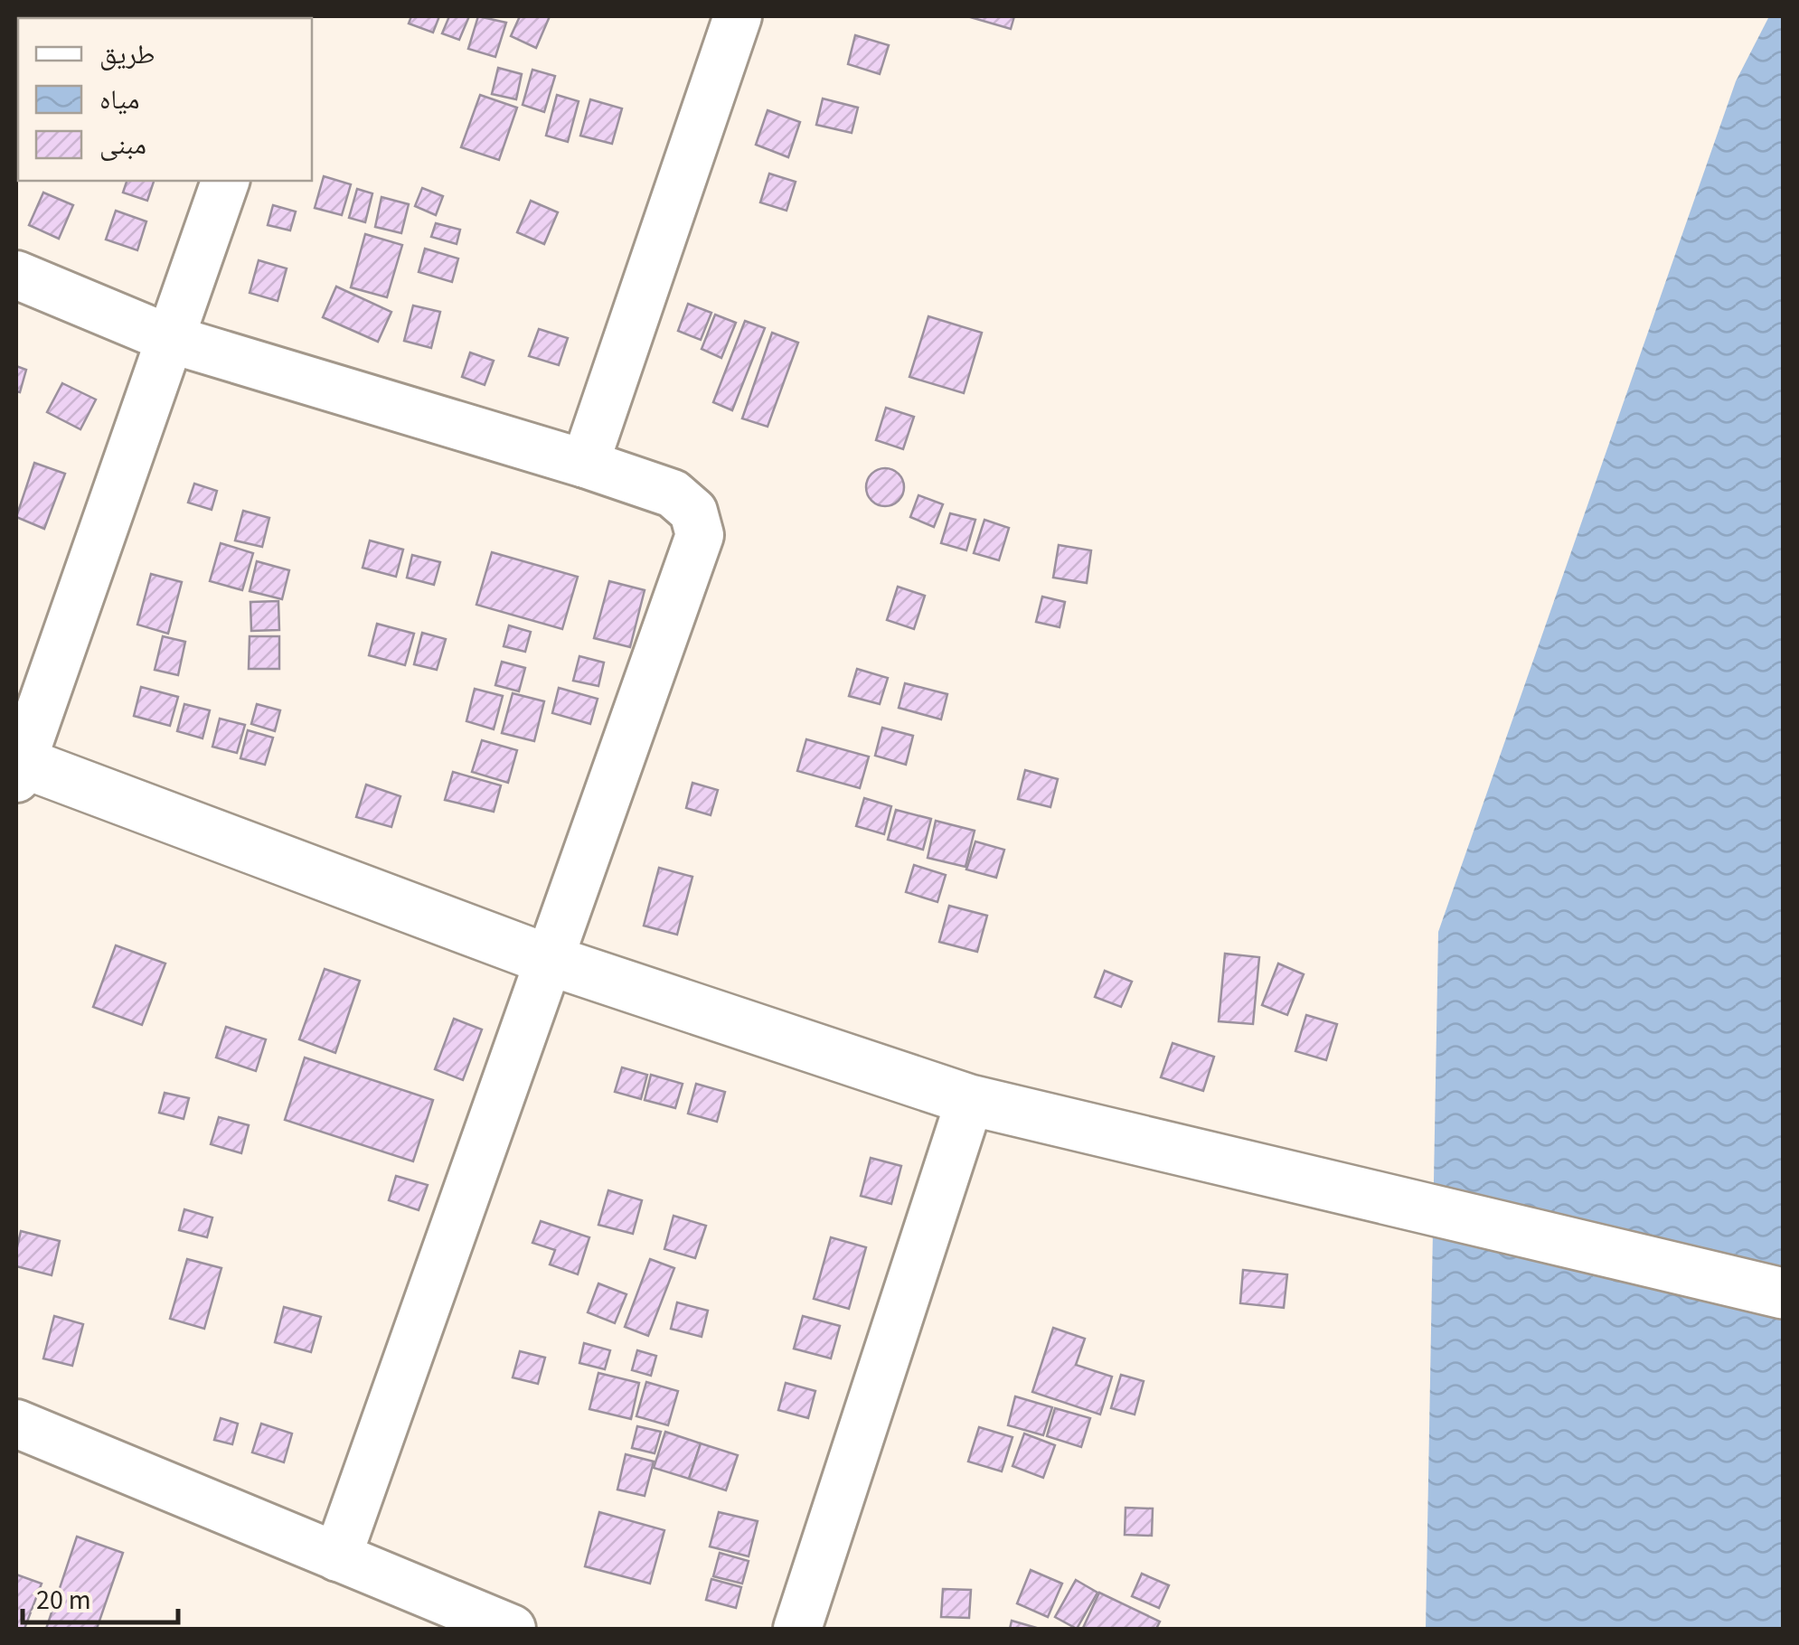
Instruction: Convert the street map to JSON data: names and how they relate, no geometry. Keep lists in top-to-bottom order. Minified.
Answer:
{"legend":["طريق","مياه","مبنى"],"scale_bar":"20 m"}
